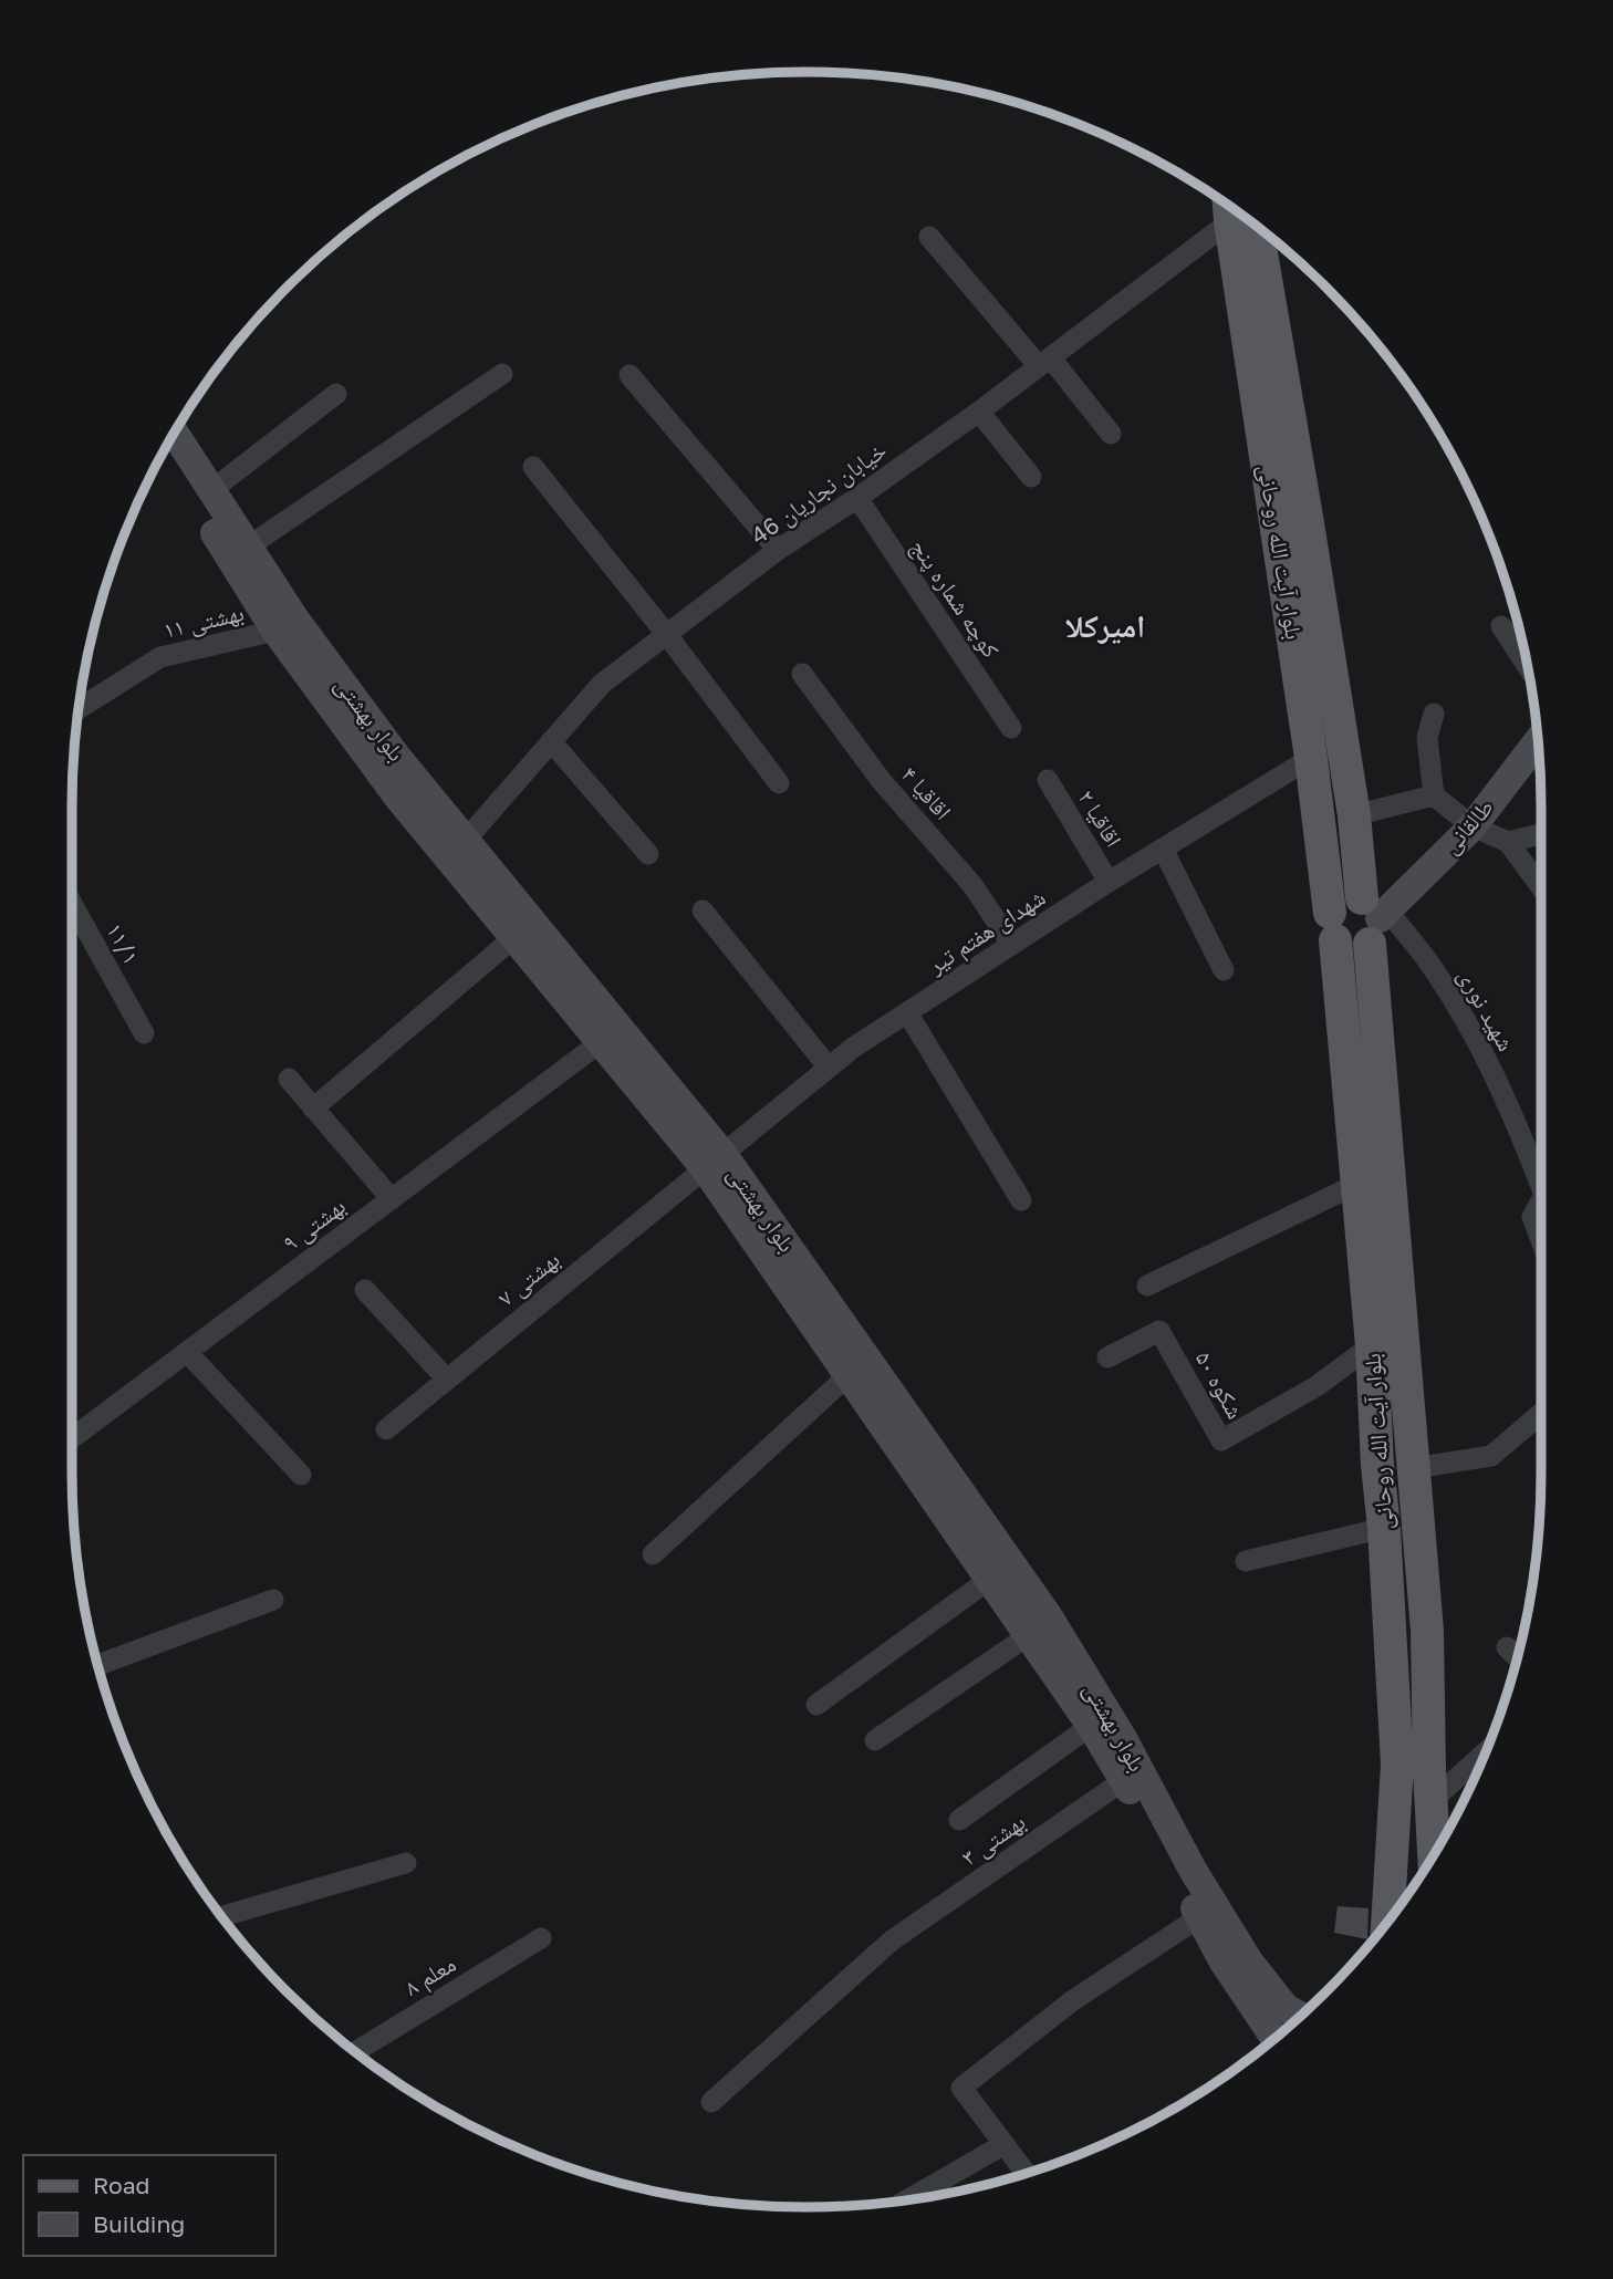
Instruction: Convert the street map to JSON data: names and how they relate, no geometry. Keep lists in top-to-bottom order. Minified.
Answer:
{"streets":{"main road":["بلوار آیت الله روحانی","بلوار بهشتی","طالقانی"],"street":["خیابان نجاریان 46","کوچه شماره پنج","بهشتی ۱۱","اقاقیا ۴","اقاقیا ۲","شهدای هفتم تیر","۱۱/۱","شهید نوری","بهشتی ۹","بهشتی ۷","شکوه ۵۰","بهشتی ۳","معلم ۸"]},"crossings":[["خیابان نجاریان 46","کوچه شماره پنج"],["خیابان نجاریان 46","بلوار بهشتی"],["بلوار آیت الله روحانی","طالقانی"],["بلوار آیت الله روحانی","شهدای هفتم تیر"],["بلوار آیت الله روحانی","شهید نوری"],["بلوار آیت الله روحانی","شکوه ۵۰"],["بهشتی ۱۱","بلوار بهشتی"],["بلوار بهشتی","شهدای هفتم تیر"],["بلوار بهشتی","بهشتی ۹"],["بلوار بهشتی","بهشتی ۷"],["بلوار بهشتی","بهشتی ۳"],["اقاقیا ۴","شهدای هفتم تیر"],["اقاقیا ۲","شهدای هفتم تیر"],["طالقانی","شهید نوری"],["شهدای هفتم تیر","بهشتی ۷"]],"districts":["امیرکلا"],"legend":["Road","Building"]}
